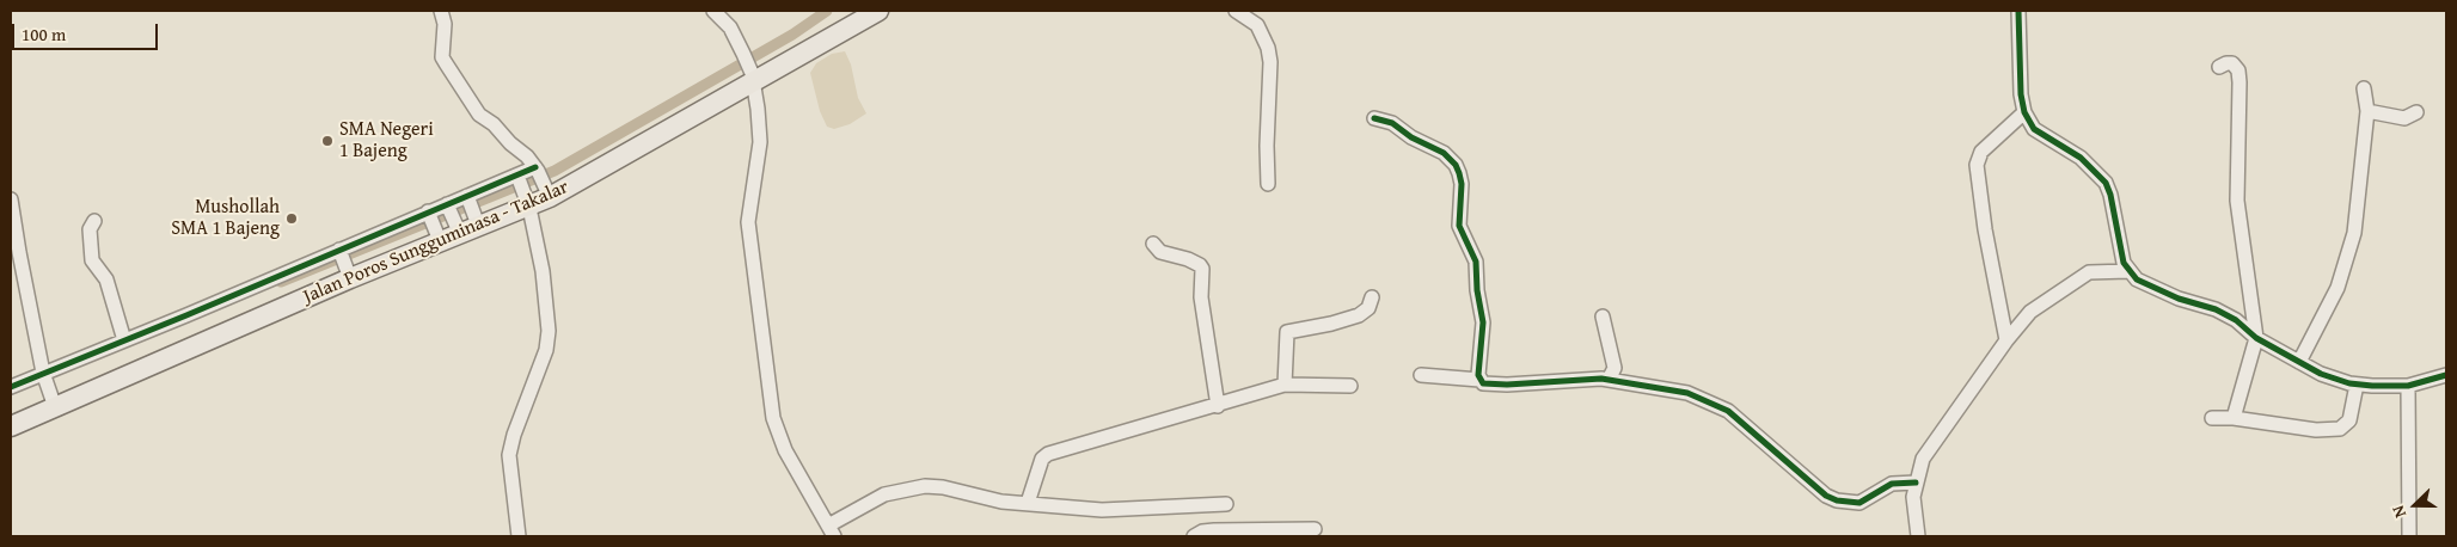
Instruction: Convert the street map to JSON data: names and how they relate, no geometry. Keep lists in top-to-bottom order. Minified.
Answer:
{"streets":{"highway":["Jalan Poros Sungguminasa - Takalar"]},"places":["SMA Negeri 1 Bajeng","Mushollah SMA 1 Bajeng"],"scale_bar":"100 m","north":"left"}
